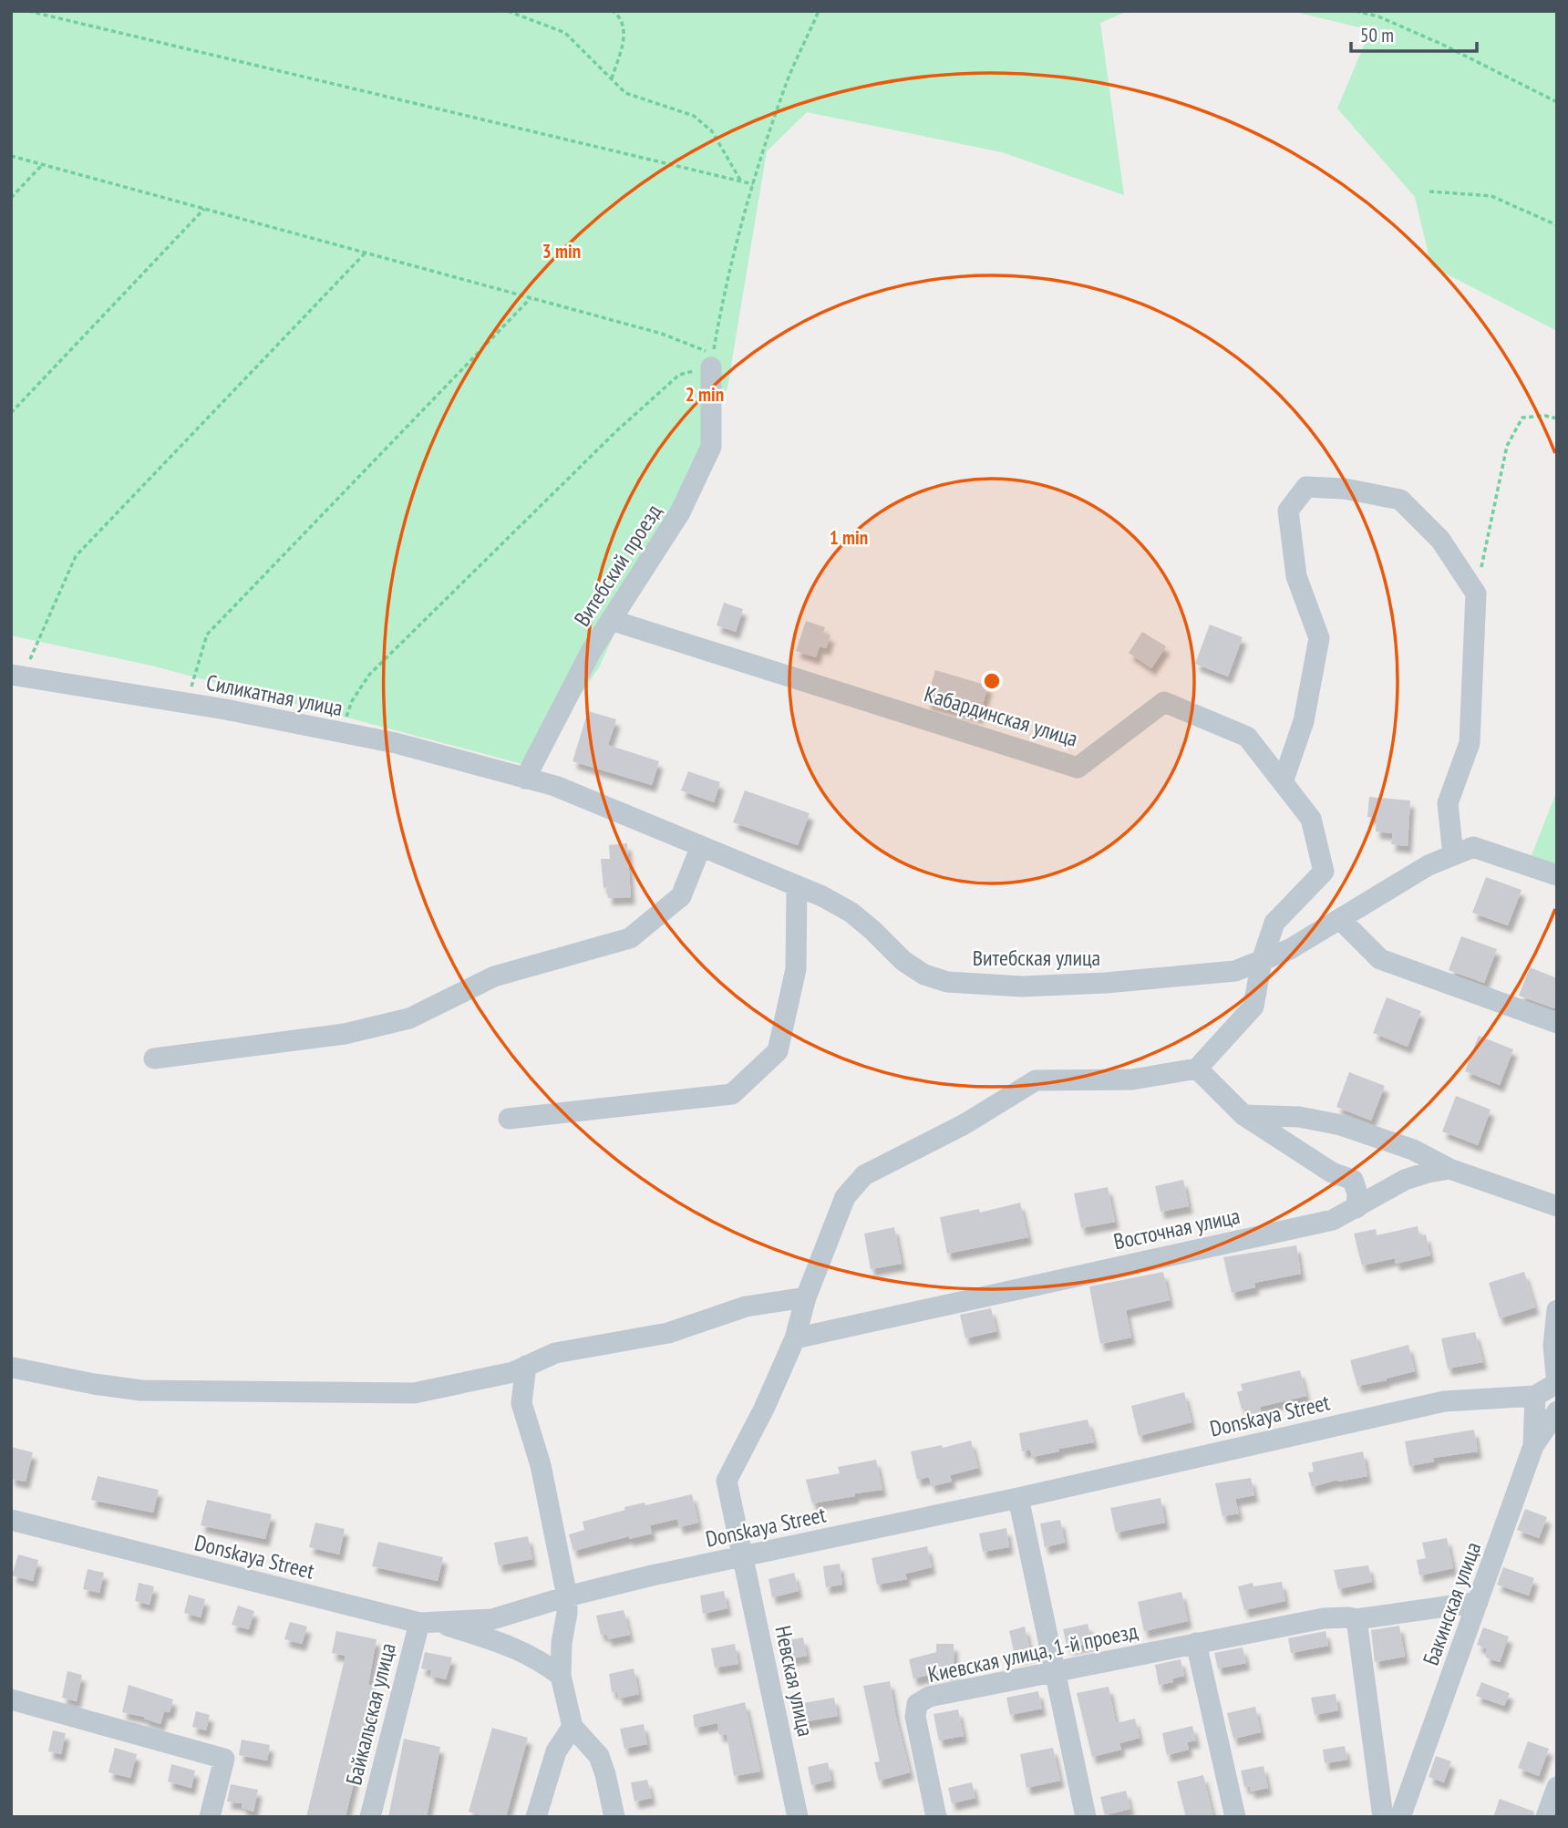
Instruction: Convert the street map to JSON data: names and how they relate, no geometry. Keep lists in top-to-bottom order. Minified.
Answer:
{"streets":{"street":["Витебский проезд","Силикатная улица","Кабардинская улица","Витебская улица","Восточная улица","Donskaya Street","Бакинская улица","Киевская улица, 1-й проезд","Невская улица","Байкальская улица"]},"crossings":[["Витебский проезд","Силикатная улица"],["Витебский проезд","Кабардинская улица"],["Витебский проезд","Витебская улица"],["Силикатная улица","Витебская улица"],["Кабардинская улица","Витебская улица"],["Восточная улица","Невская улица"],["Donskaya Street","Невская улица"],["Donskaya Street","Байкальская улица"],["Бакинская улица","Киевская улица, 1-й проезд"]],"scale_bar":"50 m","rings":["3 min","2 min","1 min"]}
